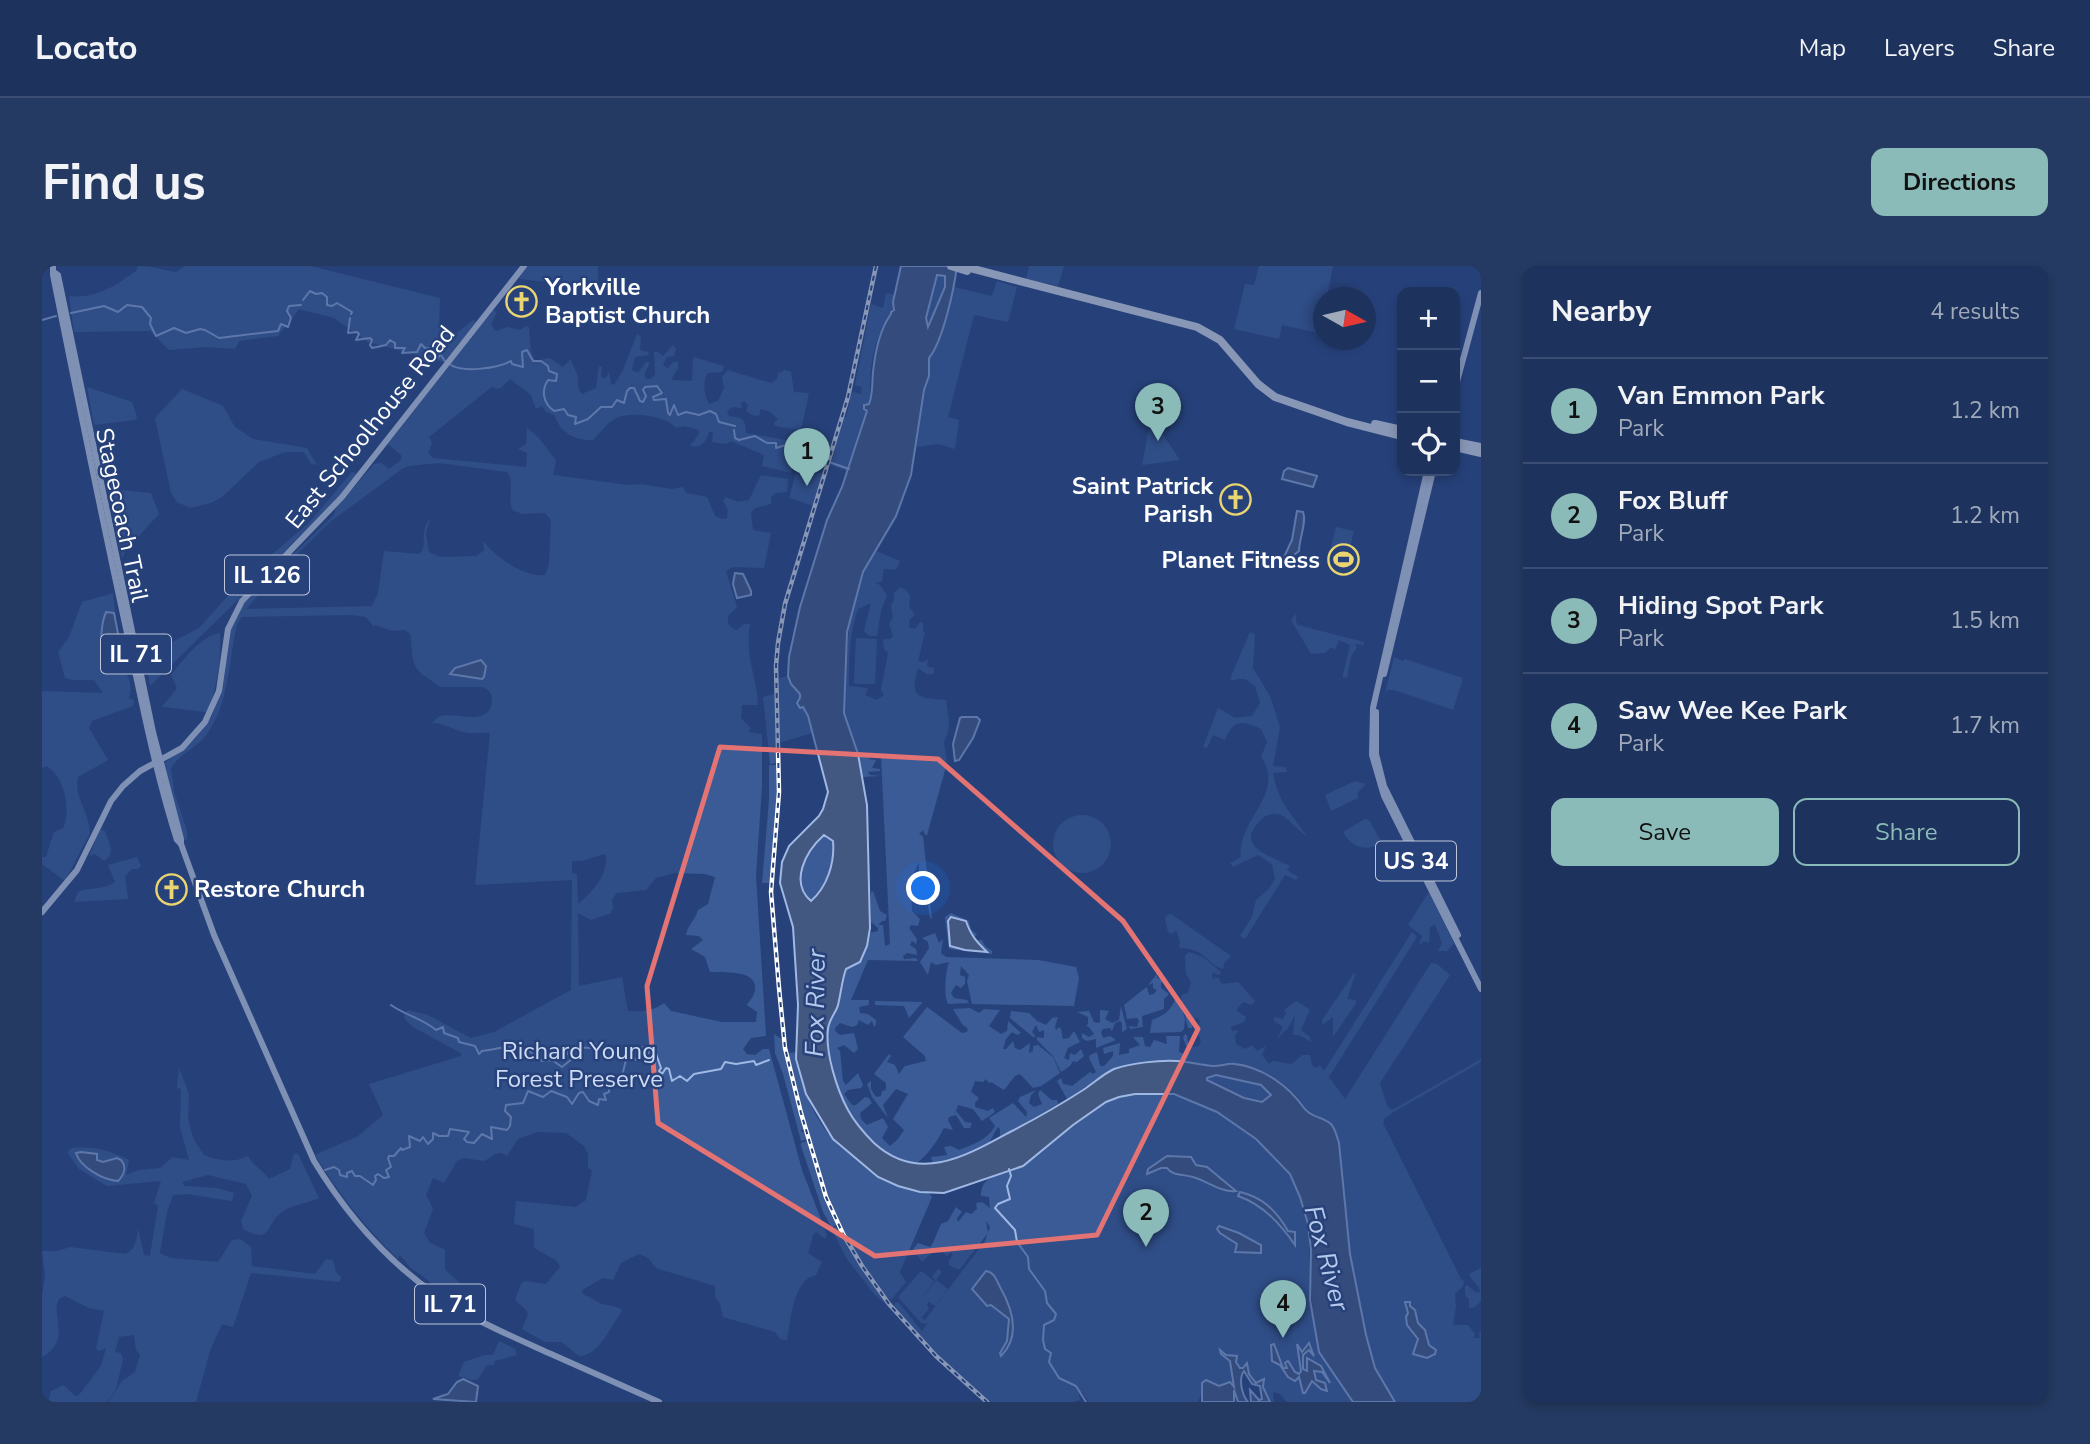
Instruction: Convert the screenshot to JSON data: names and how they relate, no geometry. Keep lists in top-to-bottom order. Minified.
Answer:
{"streets":{"main road":["East Schoolhouse Road","Stagecoach Trail","IL 126","IL 71","US 34"]},"crossings":[["East Schoolhouse Road","Stagecoach Trail"]],"water":["Fox River"],"parks":["Richard Young Forest Preserve"],"places":{"church":["Yorkville Baptist Church","Saint Patrick Parish","Restore Church"],"sports":["Planet Fitness"]},"north":"right","page":{"header":"Locato","nav":["Map","Layers","Share"],"buttons":["Directions",["Save","Share"]],"title":"Find us","heading":["Nearby","4 results"],"map_buttons":["+","−"],"list":[{"mark":"1","name":"Van Emmon Park","note":"Park","value":"1.2 km"},{"mark":"2","name":"Fox Bluff","note":"Park","value":"1.2 km"},{"mark":"3","name":"Hiding Spot Park","note":"Park","value":"1.5 km"},{"mark":"4","name":"Saw Wee Kee Park","note":"Park","value":"1.7 km"}],"pins":["3","1","2","4"]}}
